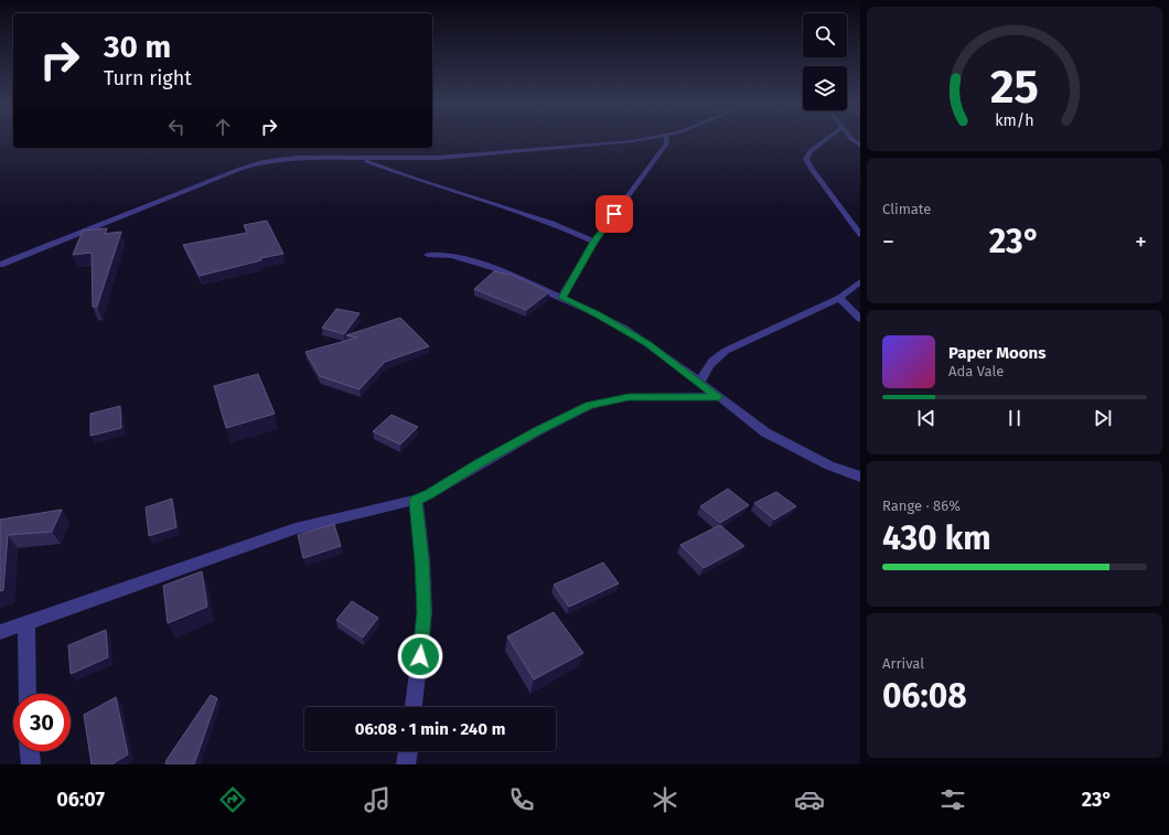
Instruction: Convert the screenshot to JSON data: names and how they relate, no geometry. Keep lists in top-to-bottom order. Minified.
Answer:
{"page":{"turn":["30 m","Turn right"],"tile":["Climate",["Range · 86%","430 km"],["Arrival","06:08"]],"heat":["−","23°","+"],"song":["Paper Moons","Ada Vale"],"limit":"30","trip":"06:08 · 1 min · 240 m","tabs":["06:07","23°"],"gauge":["25","km/h"]}}
